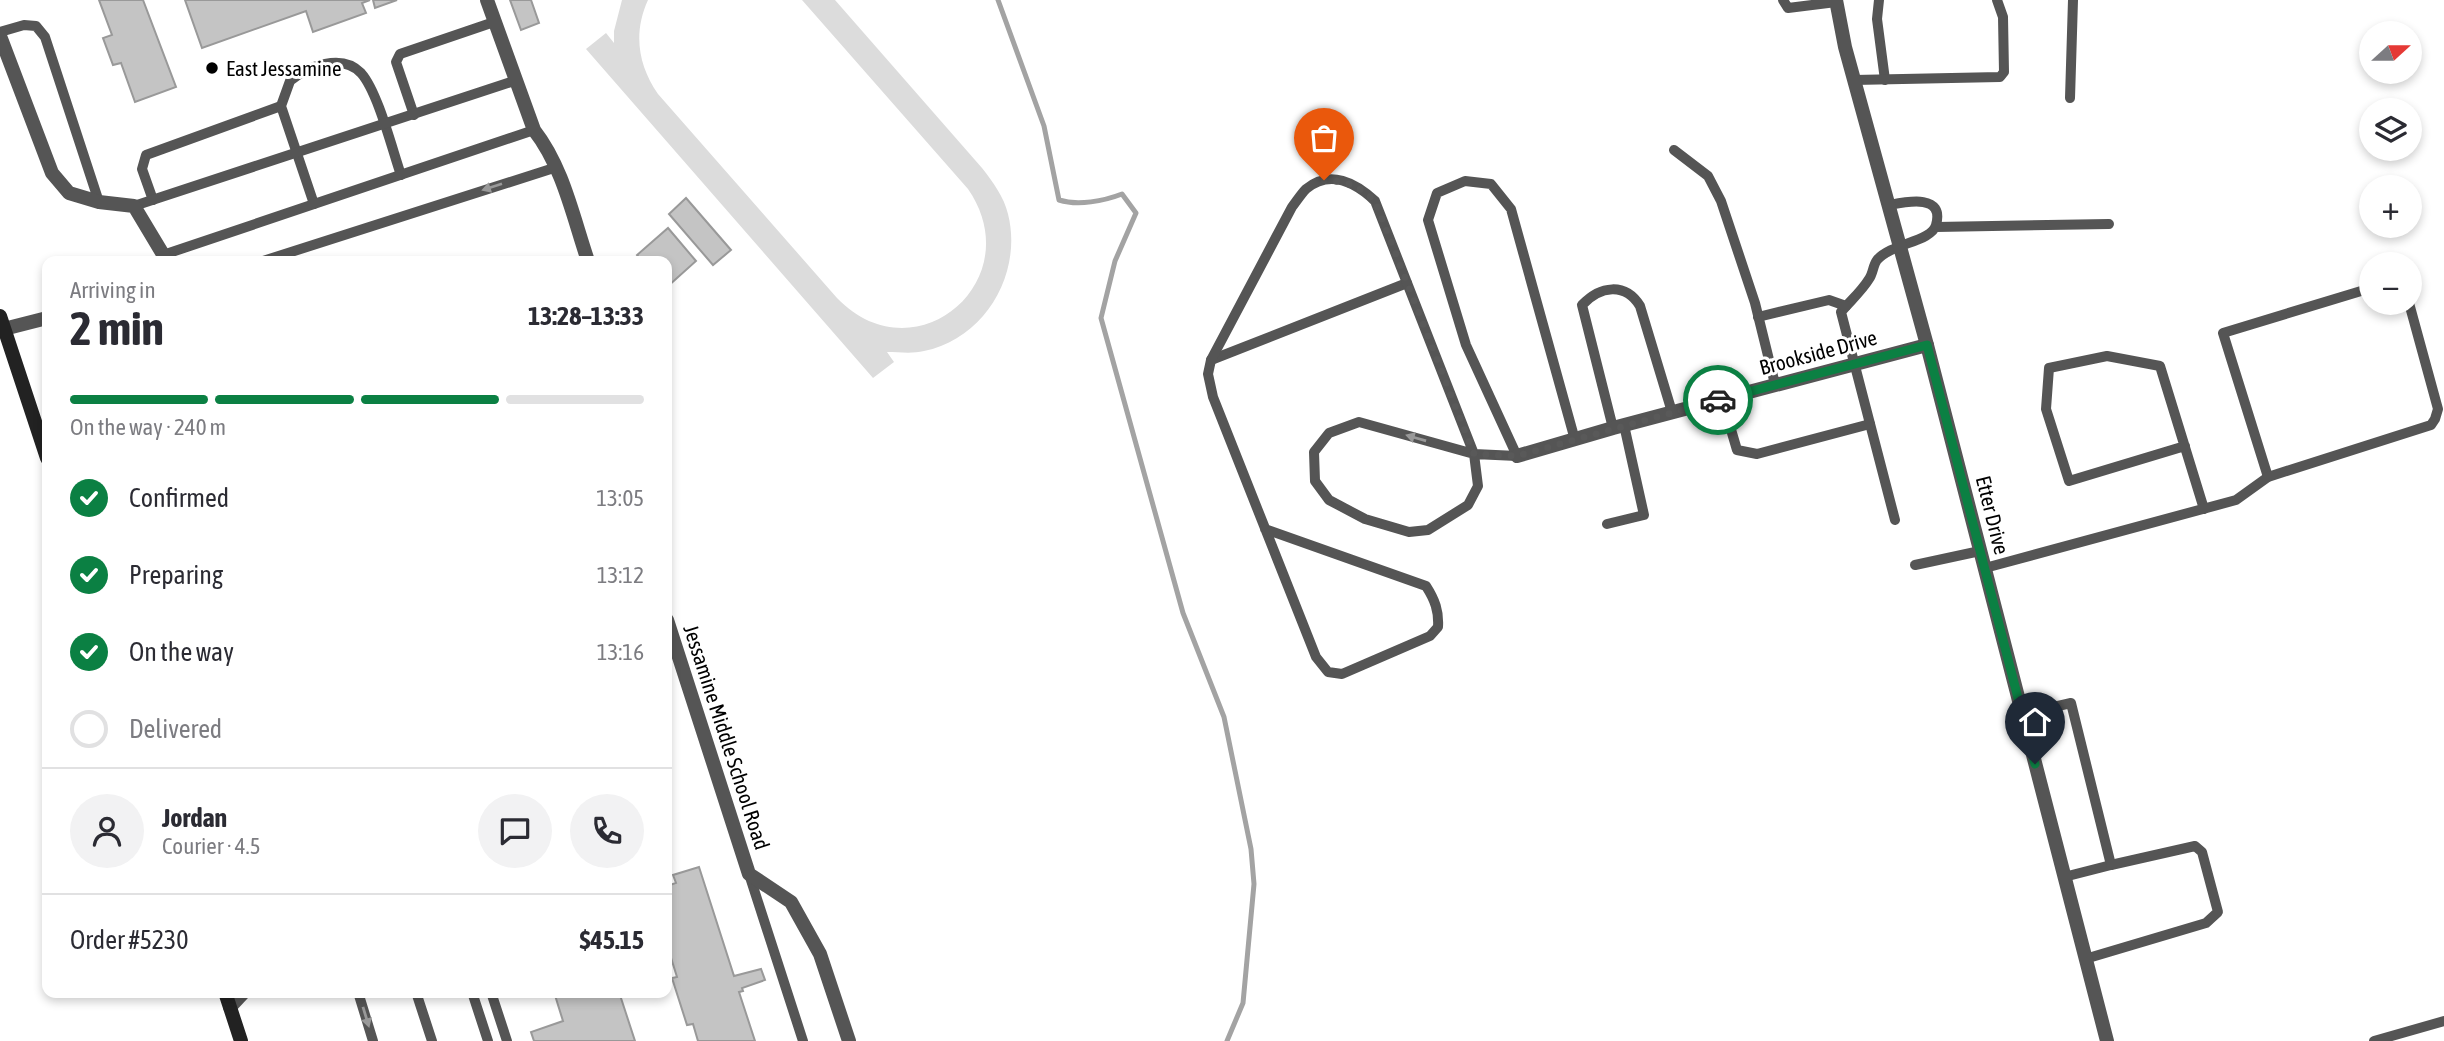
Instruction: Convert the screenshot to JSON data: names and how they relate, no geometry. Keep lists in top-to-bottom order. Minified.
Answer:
{"streets":{"street":["Brookside Drive","Etter Drive","Jessamine Middle School Road"]},"crossings":[["Brookside Drive","Etter Drive"]],"places":["East Jessamine"],"north":"right","page":{"map_buttons":["+","−"],"heading":["2 min","Arriving in","13:28–13:33"],"panel":["Jordan","Courier · 4.5","Order #5230","$45.15"],"bar":"On the way · 240 m","list":[["Confirmed","13:05"],["Preparing","13:12"],["On the way","13:16"],"Delivered"]}}
